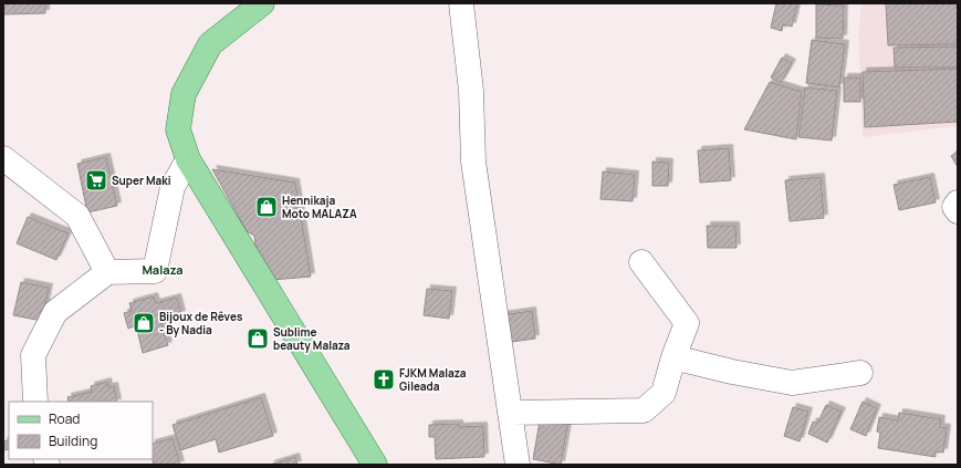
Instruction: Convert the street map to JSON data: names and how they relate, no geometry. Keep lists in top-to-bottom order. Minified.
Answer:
{"districts":["Malaza"],"places":{"supermarket":["Super Maki"],"shop":["Hennikaja Moto MALAZA","Bijoux de Rêves - By Nadia","Sublime beauty Malaza"],"church":["FJKM Malaza Gileada"]},"legend":["Road","Building"]}
